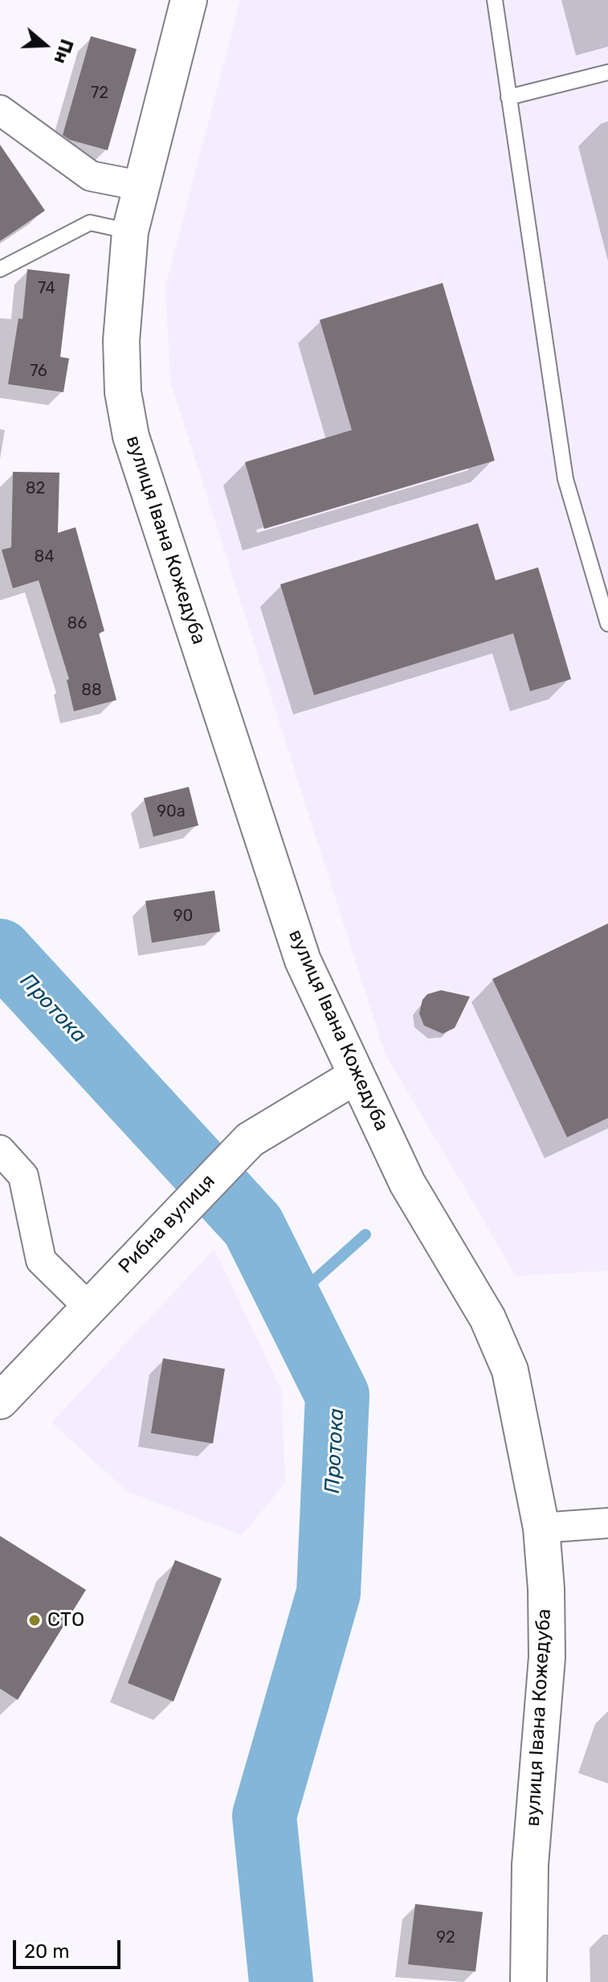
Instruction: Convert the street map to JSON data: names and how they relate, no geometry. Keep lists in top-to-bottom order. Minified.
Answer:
{"streets":{"street":["вулиця Івана Кожедуба","Рибна вулиця"]},"crossings":[["вулиця Івана Кожедуба","Рибна вулиця"]],"water":["Протока"],"places":["СТО"],"house_numbers":["72","74","76","82","84","86","88","90а","90","92"],"scale_bar":"20 m","north":"right"}
